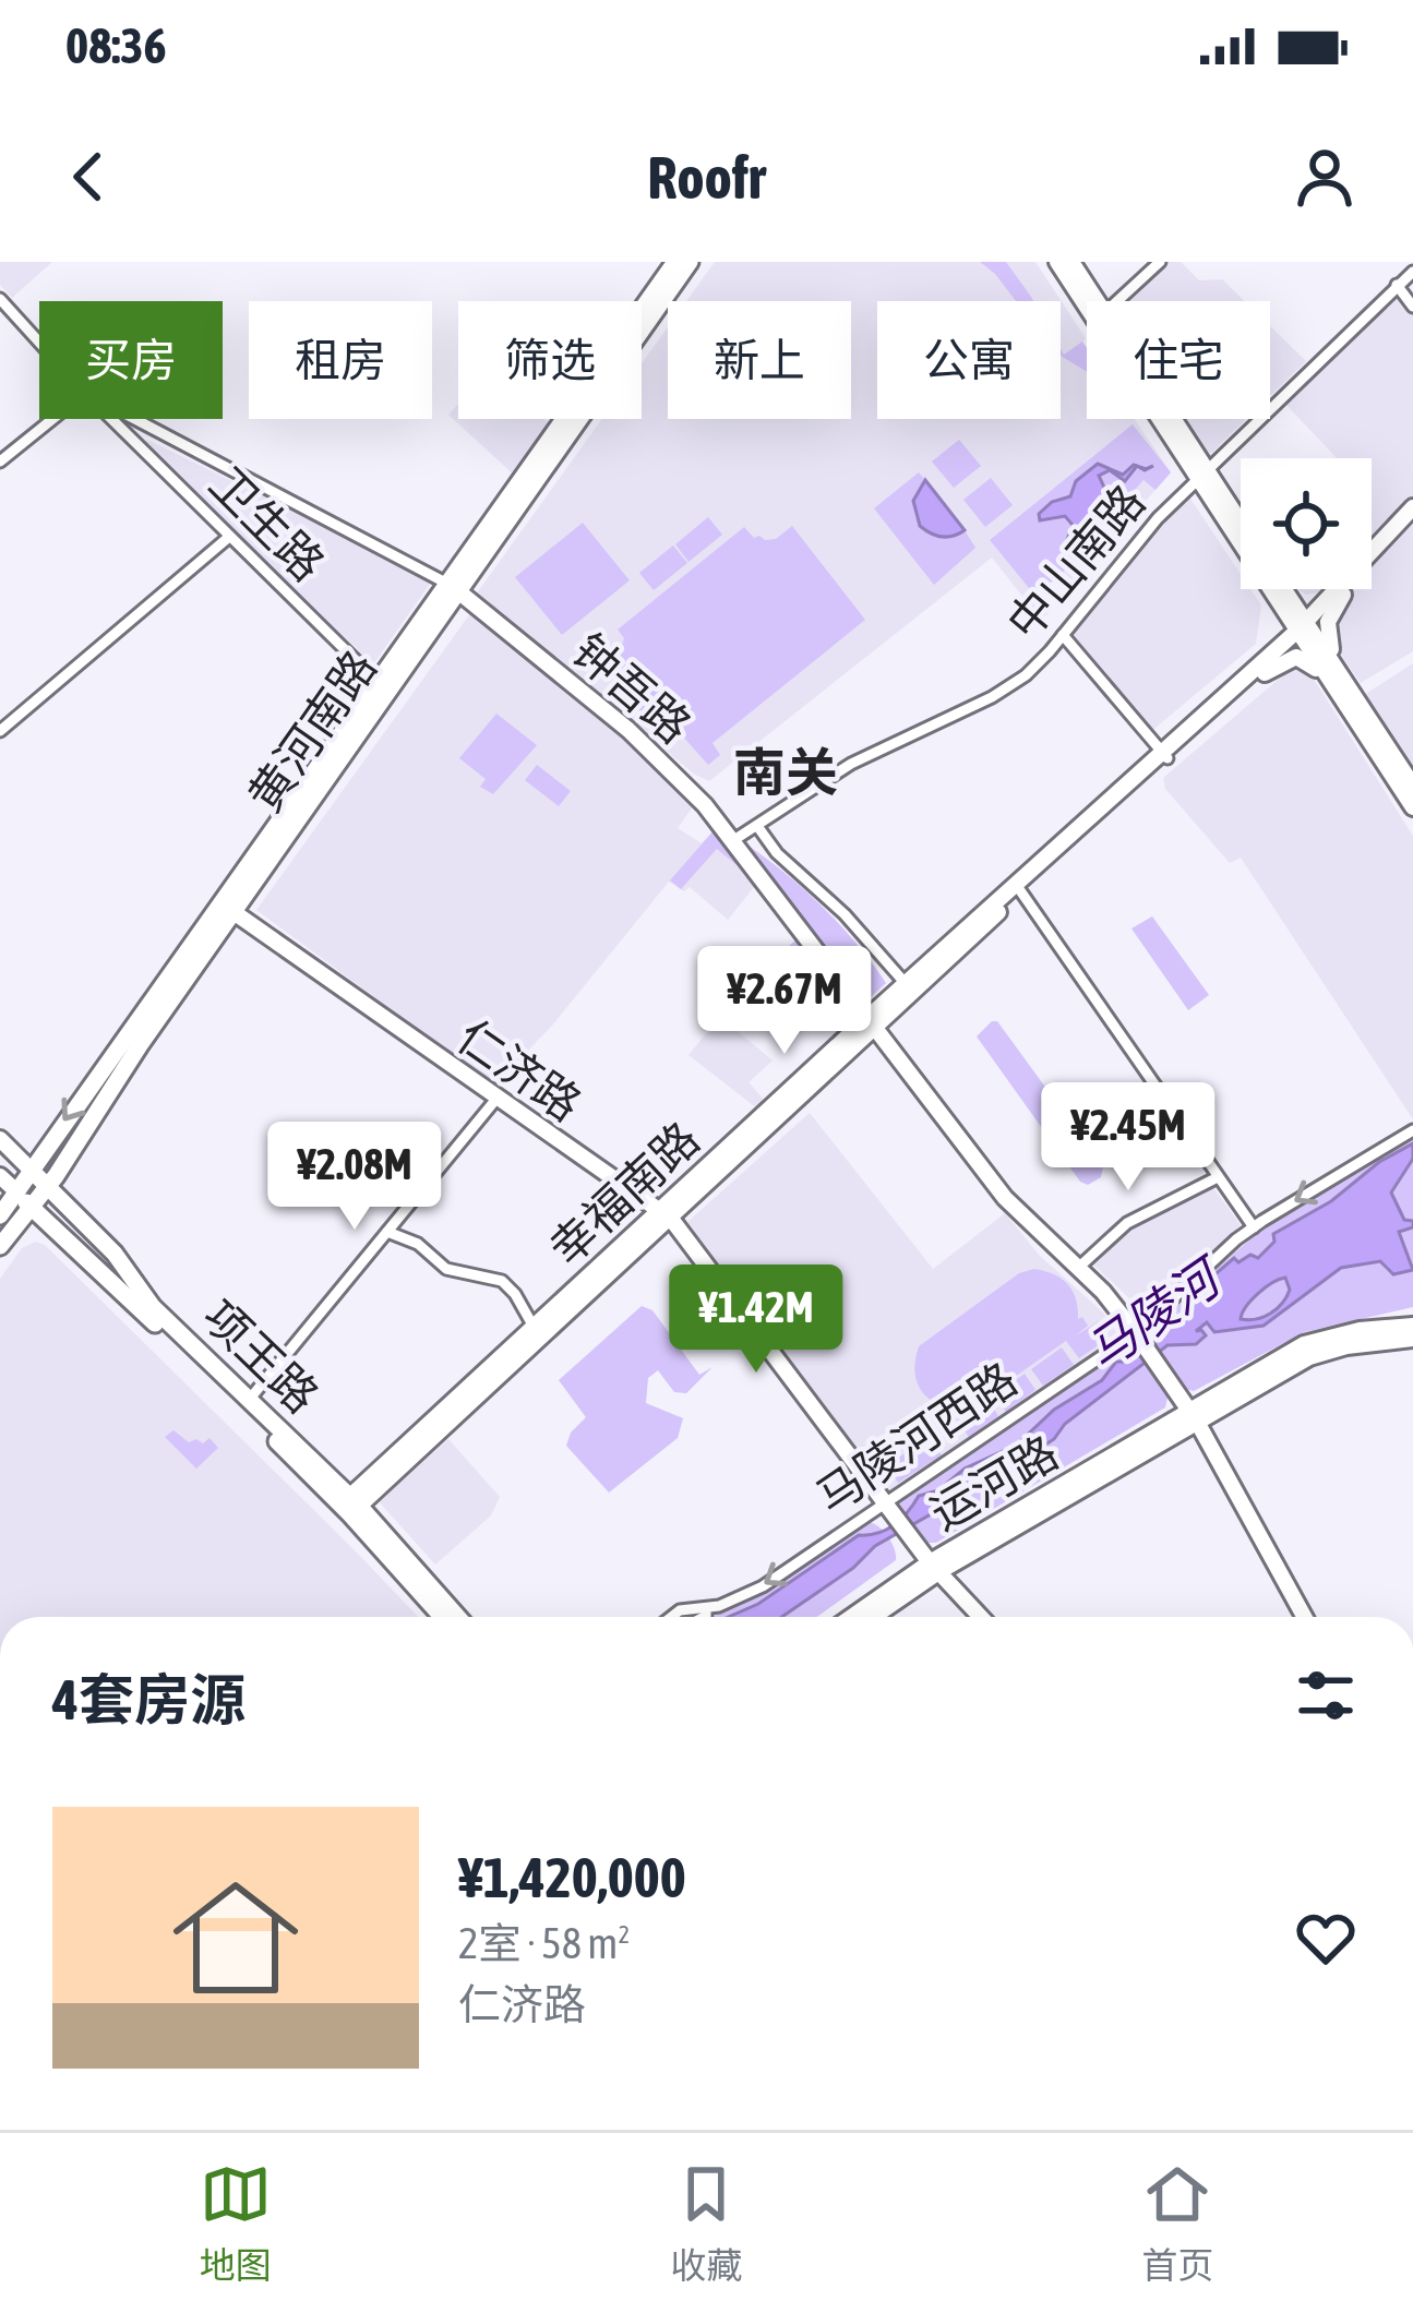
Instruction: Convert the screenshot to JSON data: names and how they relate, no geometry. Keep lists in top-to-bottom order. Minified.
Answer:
{"streets":{"main road":["钟吾路","黄河南路","仁济路","幸福南路","项王路","运河路"],"street":["卫生路","中山南路","马陵河西路"]},"crossings":[["卫生路","黄河南路"],["中山南路","钟吾路"],["钟吾路","黄河南路"],["钟吾路","幸福南路"],["钟吾路","马陵河西路"],["钟吾路","运河路"],["黄河南路","仁济路"],["黄河南路","项王路"],["仁济路","幸福南路"],["仁济路","马陵河西路"],["仁济路","运河路"],["幸福南路","项王路"]],"one_way":["马陵河西路"],"districts":["南关"],"water":["马陵河"],"page":{"status":"08:36","header":"Roofr","chip":["买房","租房","筛选","新上","公寓","住宅"],"price":["¥2.67M","¥2.45M","¥2.08M","¥1.42M"],"heading":"4套房源","list":[{"name":"¥1,420,000","note":"2室 · 58 m² · 仁济路"}],"tabs":["地图","收藏","首页"]}}
